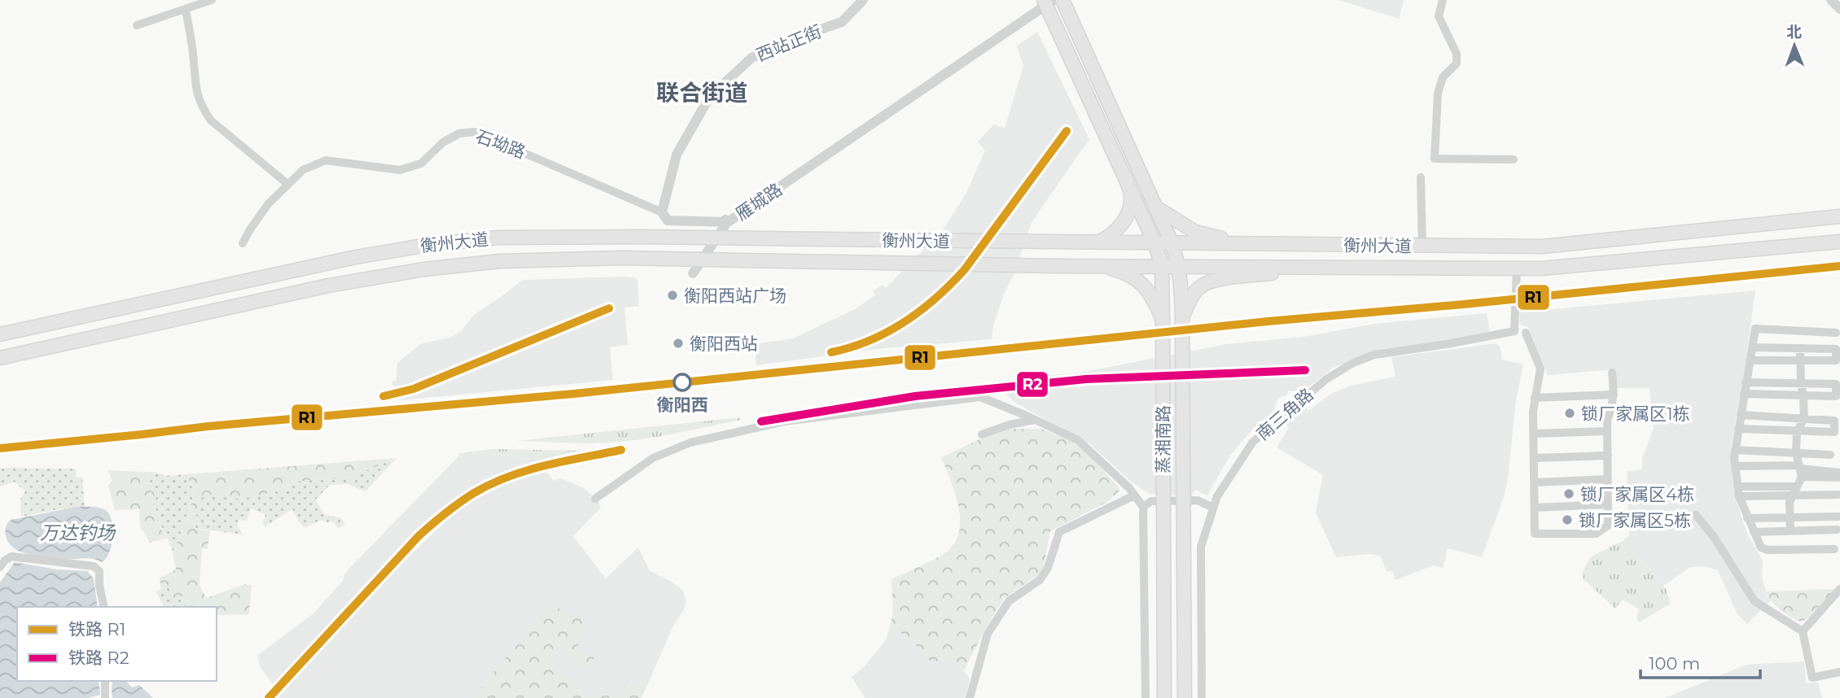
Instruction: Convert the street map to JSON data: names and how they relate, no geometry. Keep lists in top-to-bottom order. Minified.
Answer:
{"streets":{"main road":["衡州大道","蒸湘南路"],"street":["西站正街","石坳路","雁城路","南三角路"]},"crossings":[["西站正街","石坳路"],["西站正街","雁城路"],["石坳路","雁城路"],["雁城路","蒸湘南路"],["衡州大道","南三角路"],["衡州大道","蒸湘南路"]],"districts":["联合街道"],"water":["万达钓场"],"places":["衡阳西站广场","衡阳西站","衡阳西","锁厂家属区1栋","锁厂家属区4栋","锁厂家属区5栋"],"lines":["rail line R1","rail line R2"],"legend":["铁路 R1","铁路 R2"],"scale_bar":"100 m","north":"top"}
